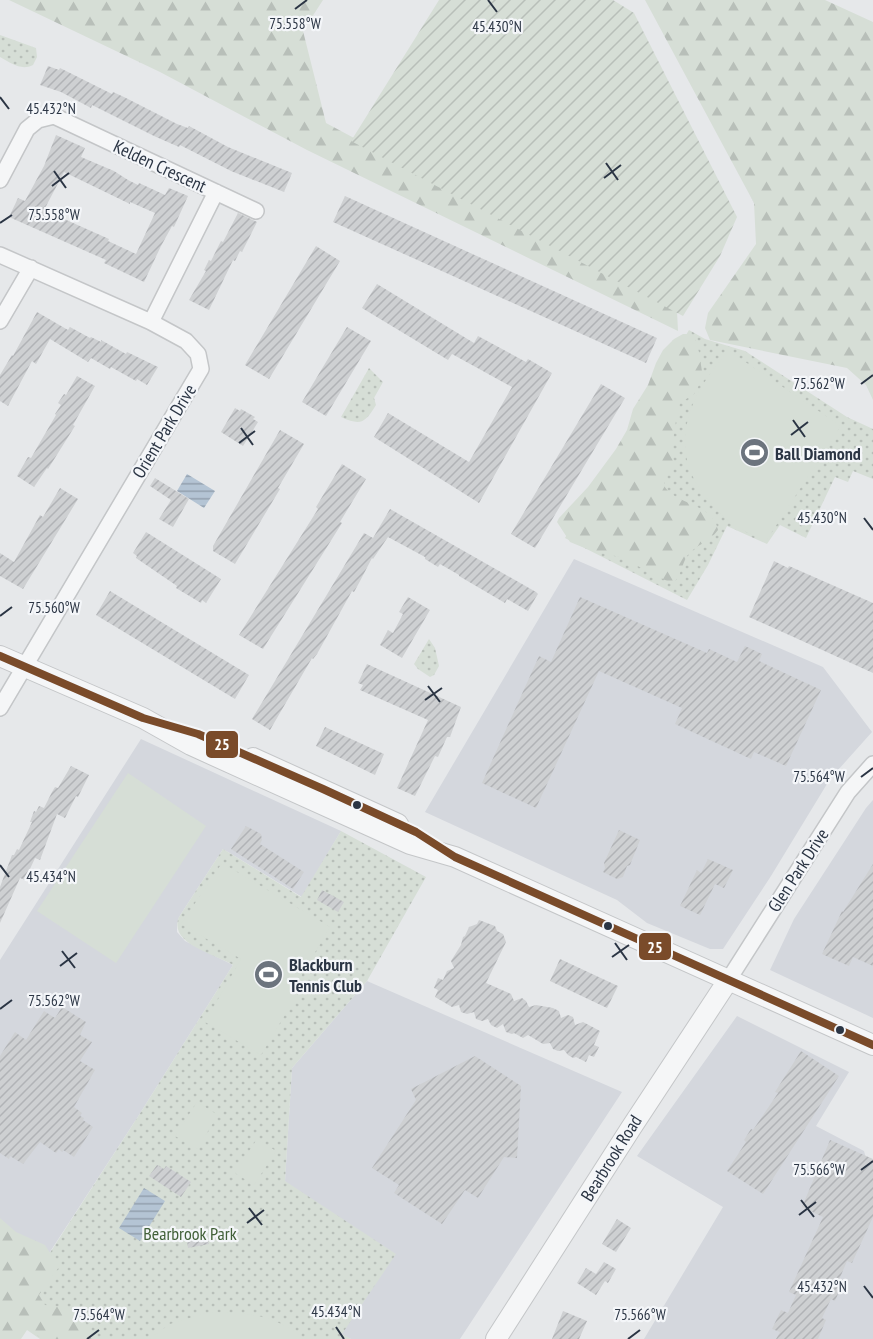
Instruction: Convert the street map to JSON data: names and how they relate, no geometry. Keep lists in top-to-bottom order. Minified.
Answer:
{"streets":{"street":["Kelden Crescent","Orient Park Drive","Glen Park Drive","Bearbrook Road"]},"crossings":[["Kelden Crescent","Orient Park Drive"],["Glen Park Drive","Bearbrook Road"]],"parks":["Bearbrook Park"],"places":{"sports":["Ball Diamond","Blackburn Tennis Club"]},"lines":["transit line 25"],"coordinates":["75.558°W","45.430°N","45.432°N","75.562°W","75.560°W","75.564°W","45.434°N","75.566°W"]}
